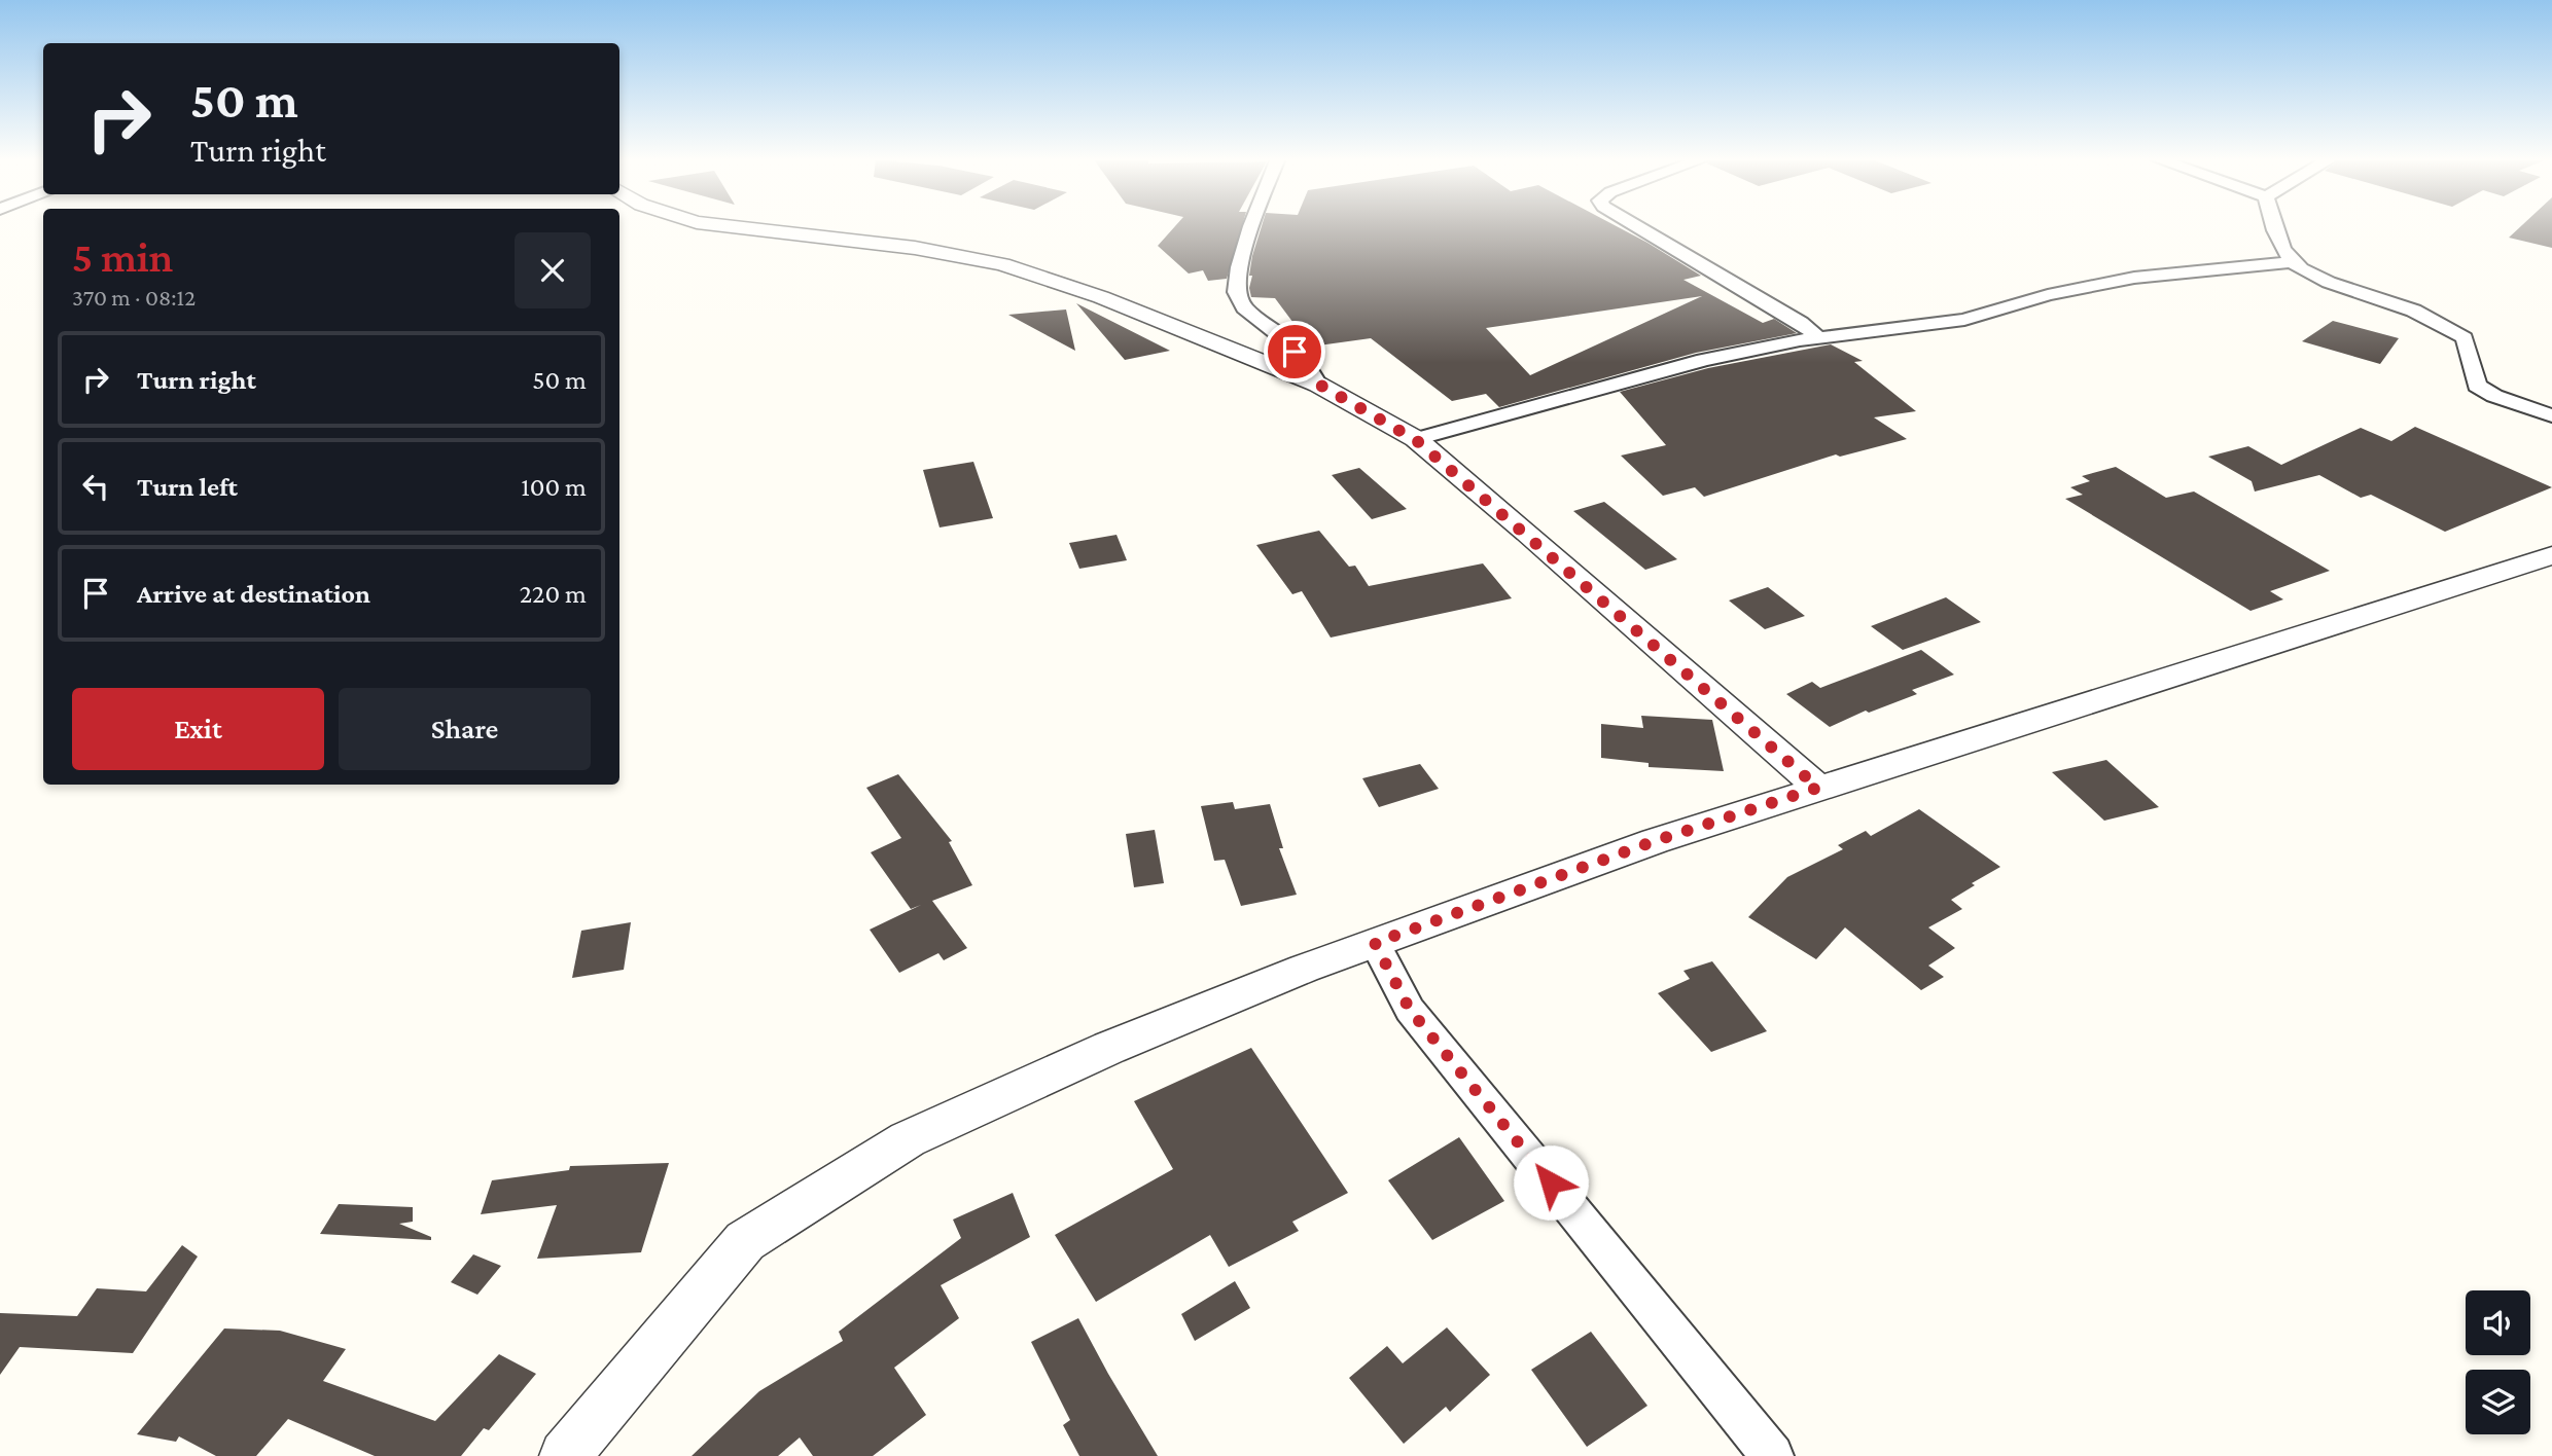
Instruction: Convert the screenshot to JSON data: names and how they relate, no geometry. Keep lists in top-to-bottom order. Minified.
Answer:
{"page":{"turn":["50 m","Turn right"],"heading":["5 min","370 m · 08:12"],"list":[{"name":"Turn right","value":"50 m"},{"name":"Turn left","value":"100 m"},{"name":"Arrive at destination","value":"220 m"}],"buttons":["Exit","Share"]}}
